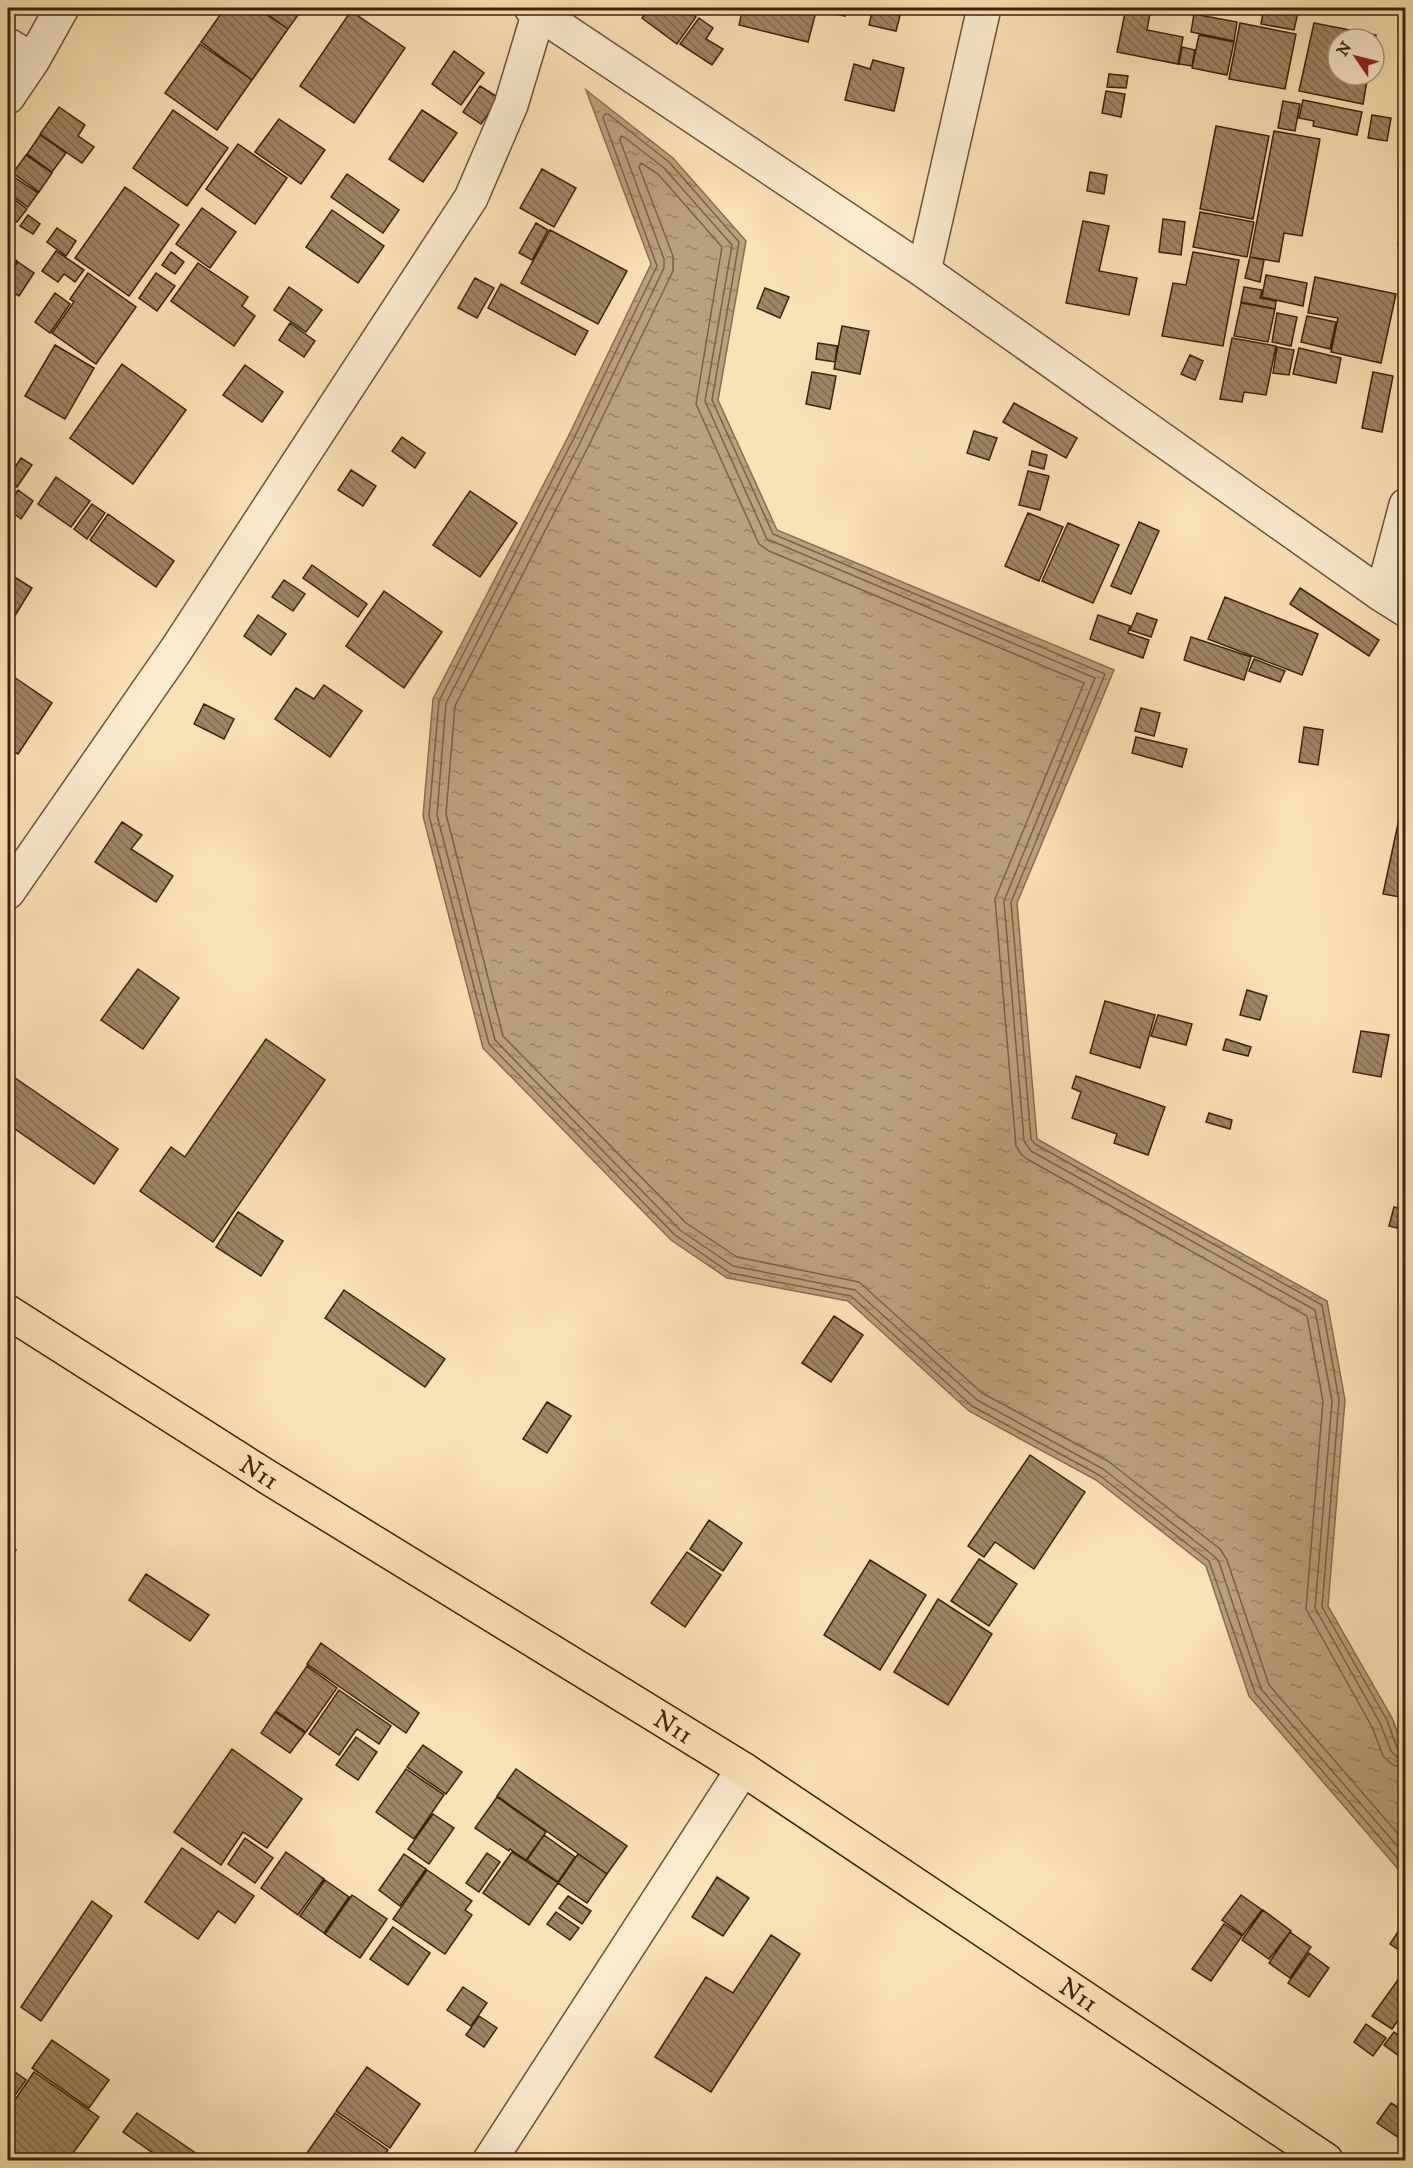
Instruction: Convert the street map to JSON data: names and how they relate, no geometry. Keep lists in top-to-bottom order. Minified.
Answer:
{"streets":{"main road":["N11"]},"north":"top left"}
